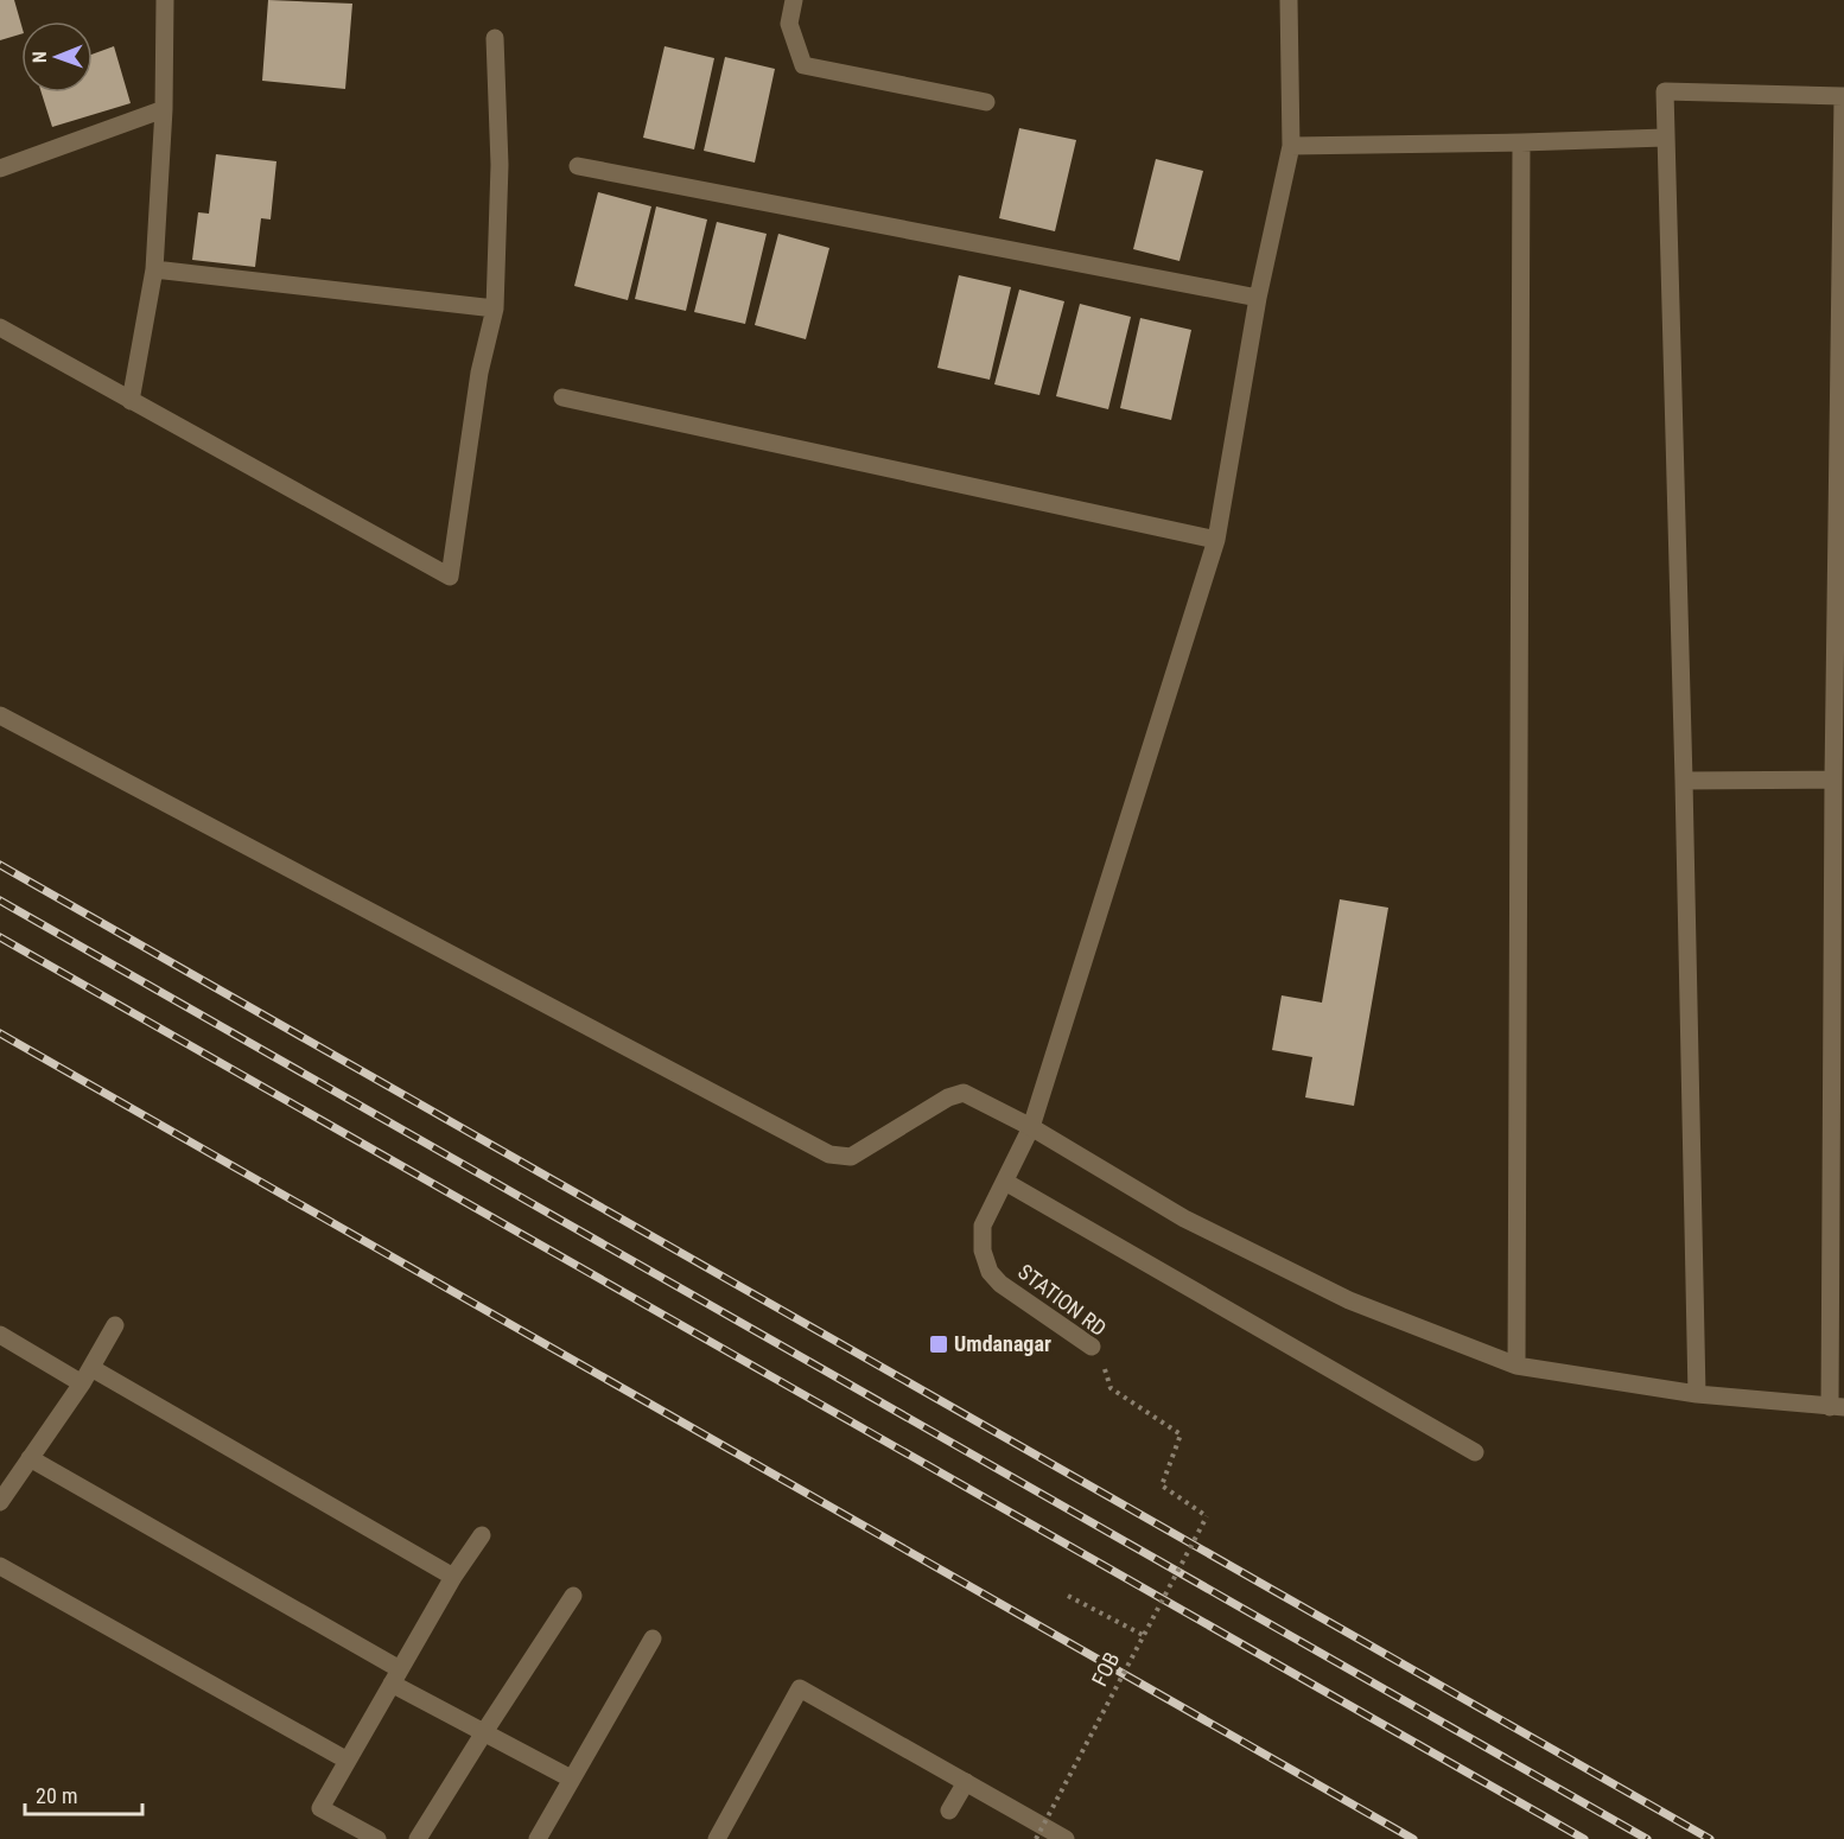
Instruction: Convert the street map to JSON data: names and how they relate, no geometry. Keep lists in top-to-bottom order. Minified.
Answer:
{"streets":{"street":["STATION RD"],"path":["FOB"]},"crossings":[["STATION RD","FOB"]],"places":{"transit":["Umdanagar"]},"scale_bar":"20 m","north":"left"}
